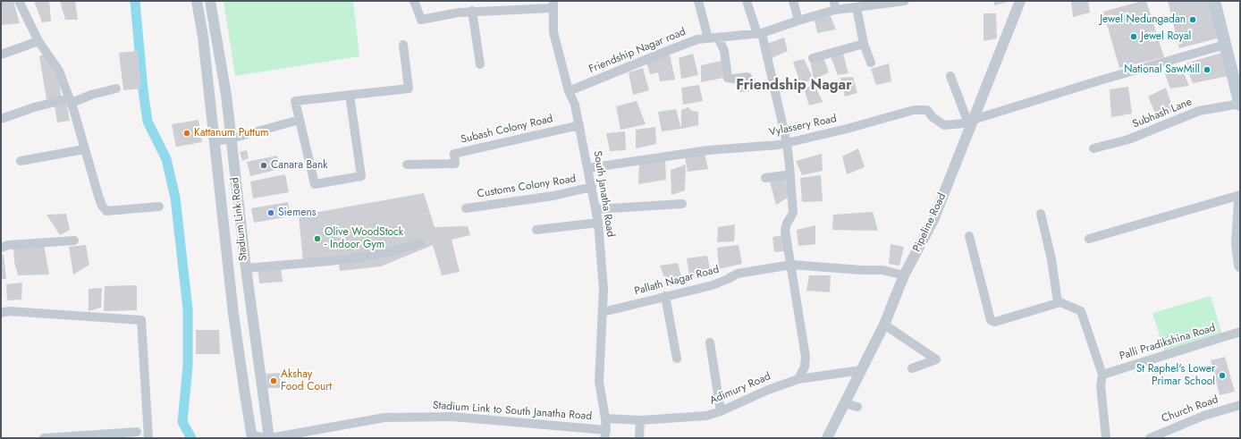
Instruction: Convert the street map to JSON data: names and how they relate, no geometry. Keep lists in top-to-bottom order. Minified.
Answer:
{"streets":{"street":["Friendship Nagar road","Subhash Lane","Vylassery Road","Subash Colony Road","Customs Colony Road","South Janatha Road","Stadium Link Road","Pipeline Road","Pallath Nagar Road","Palli Pradikshina Road","Adimury Road","Church Road","Stadium Link to South Janatha Road"]},"crossings":[["Friendship Nagar road","South Janatha Road"],["Vylassery Road","South Janatha Road"],["Vylassery Road","Pipeline Road"],["Subash Colony Road","South Janatha Road"],["Customs Colony Road","South Janatha Road"],["South Janatha Road","Pallath Nagar Road"],["South Janatha Road","Adimury Road"],["South Janatha Road","Stadium Link to South Janatha Road"],["Stadium Link Road","Stadium Link to South Janatha Road"],["Pipeline Road","Pallath Nagar Road"],["Pipeline Road","Adimury Road"]],"districts":["Friendship Nagar"],"places":["Jewel Nedungadan","Jewel Royal","National SawMill","Kattanum Puttum","Canara Bank","Siemens","Olive WoodStock - Indoor Gym","St Raphel's Lower Primar School","Akshay Food Court"]}
